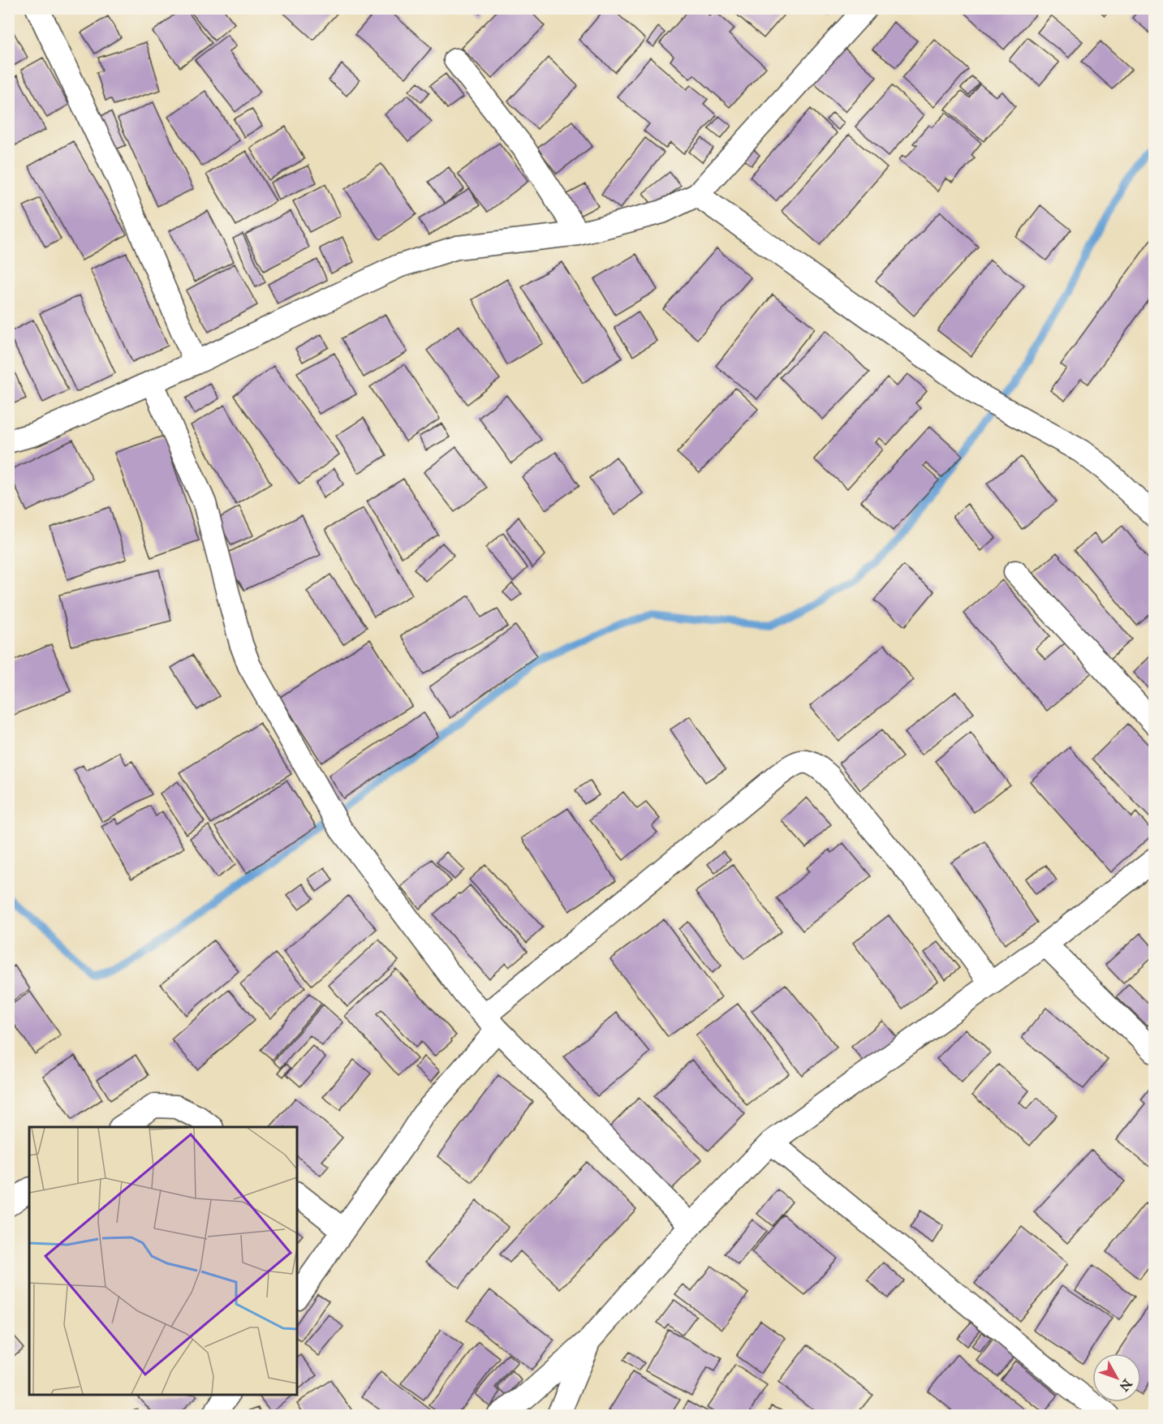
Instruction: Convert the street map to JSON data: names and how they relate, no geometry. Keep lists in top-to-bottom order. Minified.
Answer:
{"north":"bottom right"}
